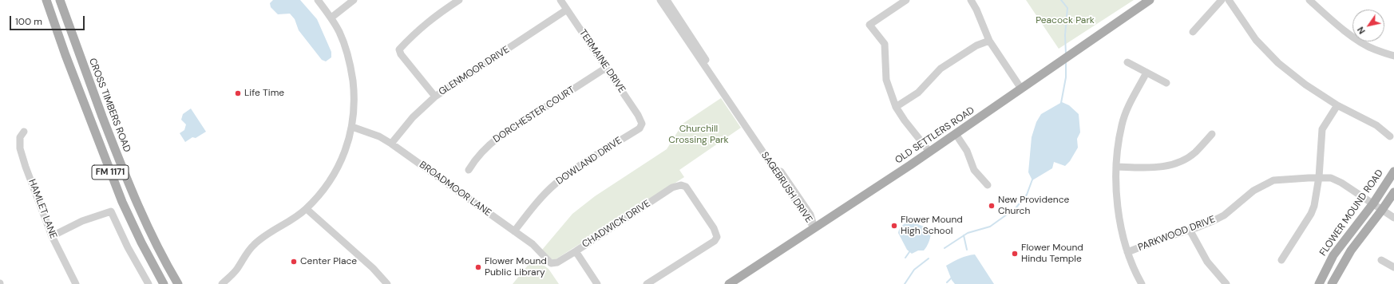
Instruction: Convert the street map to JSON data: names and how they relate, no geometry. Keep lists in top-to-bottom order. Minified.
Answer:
{"streets":{"main road":["CROSS TIMBERS ROAD","OLD SETTLERS ROAD","FM 1171","FLOWER MOUND ROAD"],"street":["TERMAINE DRIVE","GLENMOOR DRIVE","DORCHESTER COURT","DOWLAND DRIVE","SAGEBRUSH DRIVE","BROADMOOR LANE","HAMLET LANE","CHADWICK DRIVE","PARKWOOD DRIVE"]},"crossings":[["TERMAINE DRIVE","GLENMOOR DRIVE"],["TERMAINE DRIVE","DORCHESTER COURT"],["TERMAINE DRIVE","DOWLAND DRIVE"],["GLENMOOR DRIVE","BROADMOOR LANE"],["OLD SETTLERS ROAD","SAGEBRUSH DRIVE"],["DOWLAND DRIVE","BROADMOOR LANE"],["BROADMOOR LANE","CHADWICK DRIVE"],["FLOWER MOUND ROAD","PARKWOOD DRIVE"]],"parks":["Peacock Park","Churchill Crossing Park"],"places":["Life Time","New Providence Church","Flower Mound High School","Flower Mound Hindu Temple","Center Place","Flower Mound Public Library"],"scale_bar":"100 m","north":"bottom left"}
